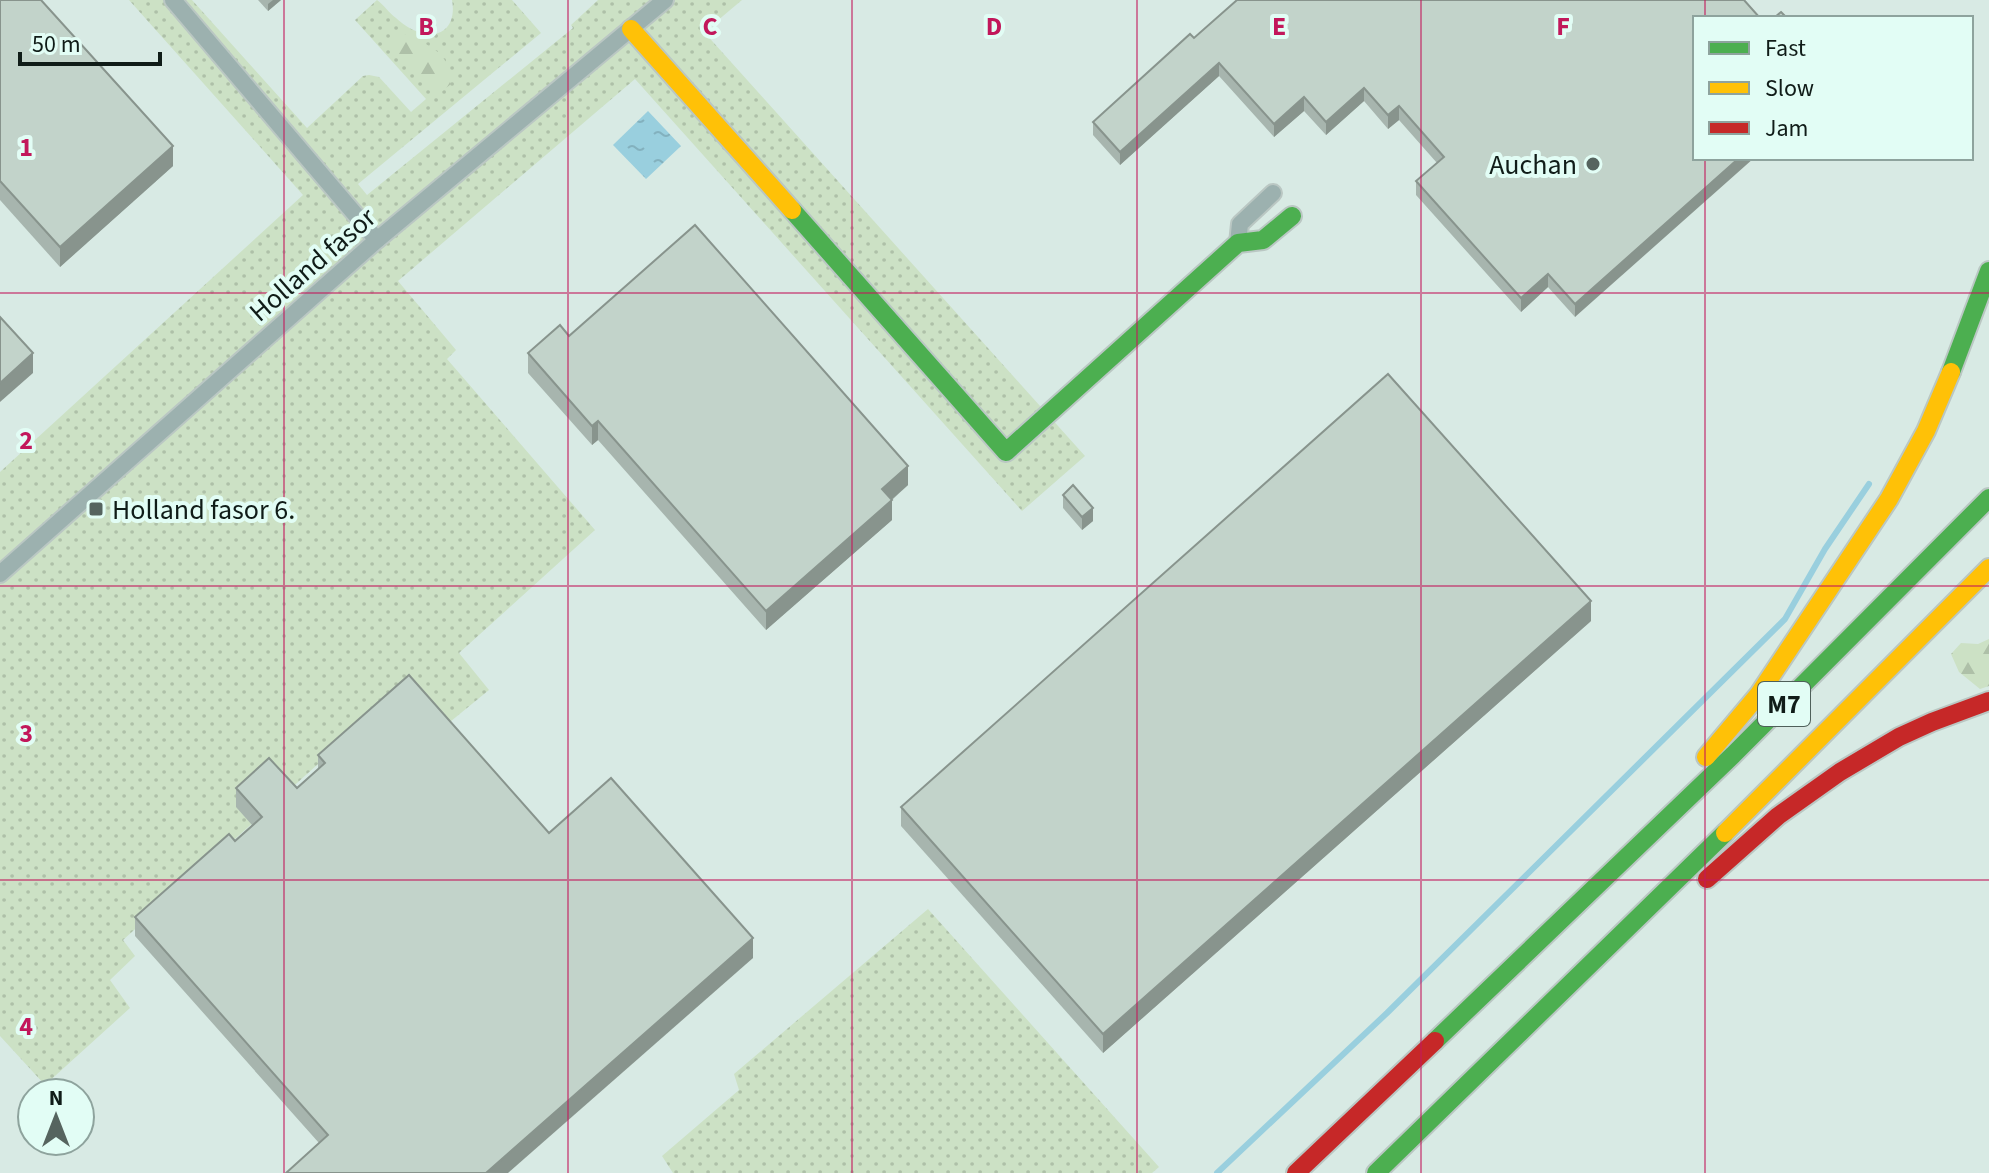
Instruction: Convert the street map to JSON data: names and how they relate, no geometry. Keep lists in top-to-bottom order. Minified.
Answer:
{"streets":{"main road":["M7"],"street":["Holland fasor"]},"places":{"other":["Auchan"],"transit":["Holland fasor 6."]},"legend":["Fast","Slow","Jam"],"scale_bar":"50 m","north":"top","grid":{"columns":["B","C","D","E","F"],"rows":["1","2","3","4"]}}
